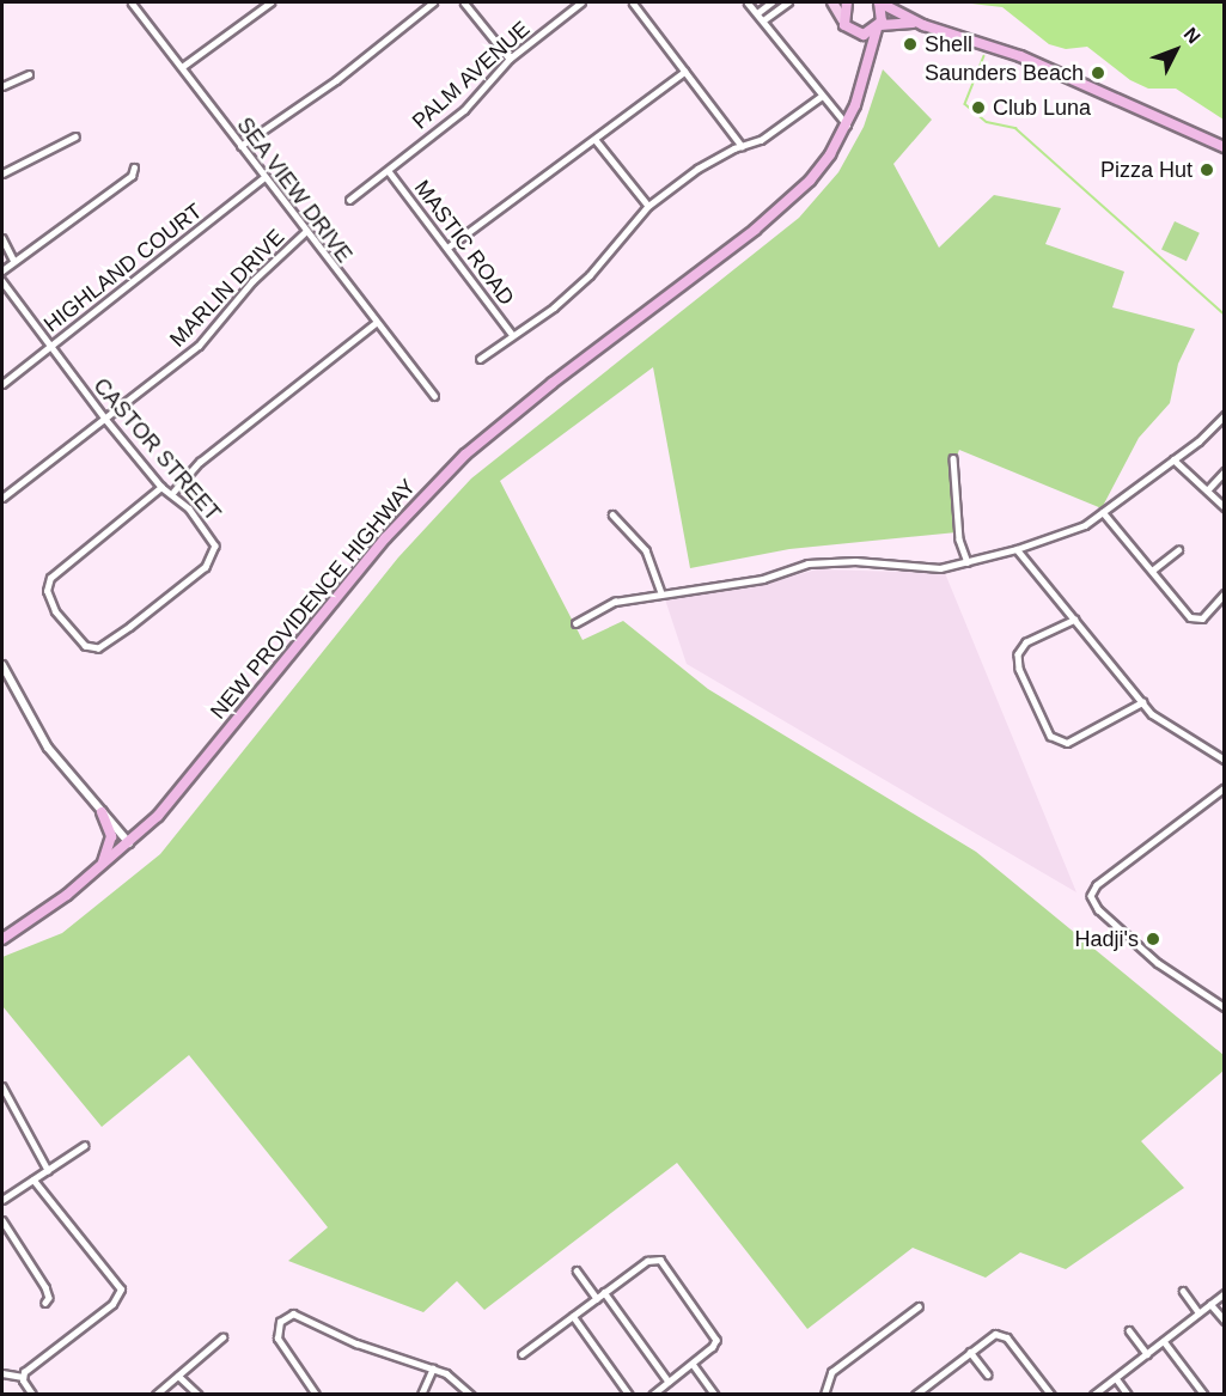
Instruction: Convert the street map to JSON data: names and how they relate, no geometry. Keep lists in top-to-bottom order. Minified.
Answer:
{"streets":{"highway":["NEW PROVIDENCE HIGHWAY"],"street":["PALM AVENUE","SEA VIEW DRIVE","MASTIC ROAD","HIGHLAND COURT","MARLIN DRIVE","CASTOR STREET"]},"crossings":[["PALM AVENUE","MASTIC ROAD"],["SEA VIEW DRIVE","HIGHLAND COURT"],["SEA VIEW DRIVE","MARLIN DRIVE"],["HIGHLAND COURT","CASTOR STREET"],["MARLIN DRIVE","CASTOR STREET"]],"places":["Shell","Saunders Beach","Club Luna","Pizza Hut","Hadji's"],"north":"top right"}
